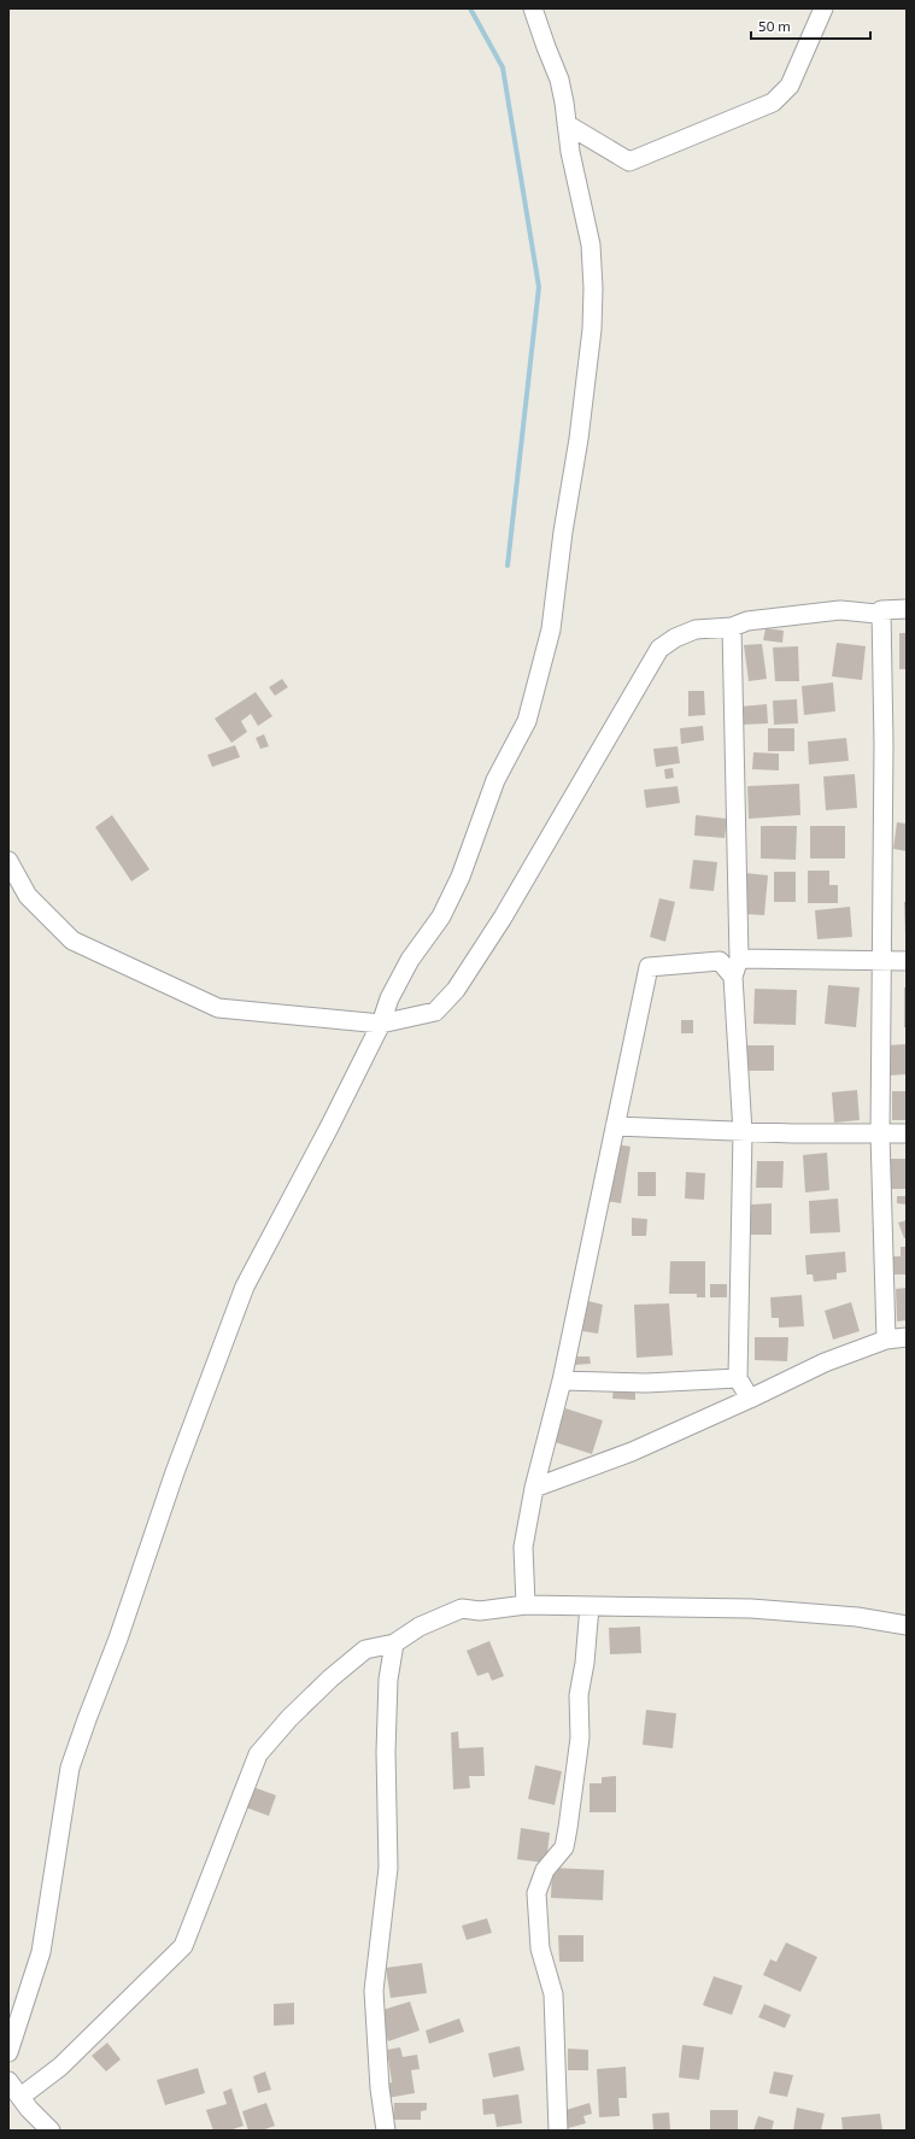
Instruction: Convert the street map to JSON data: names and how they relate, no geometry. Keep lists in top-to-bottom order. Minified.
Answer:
{"scale_bar":"50 m"}
